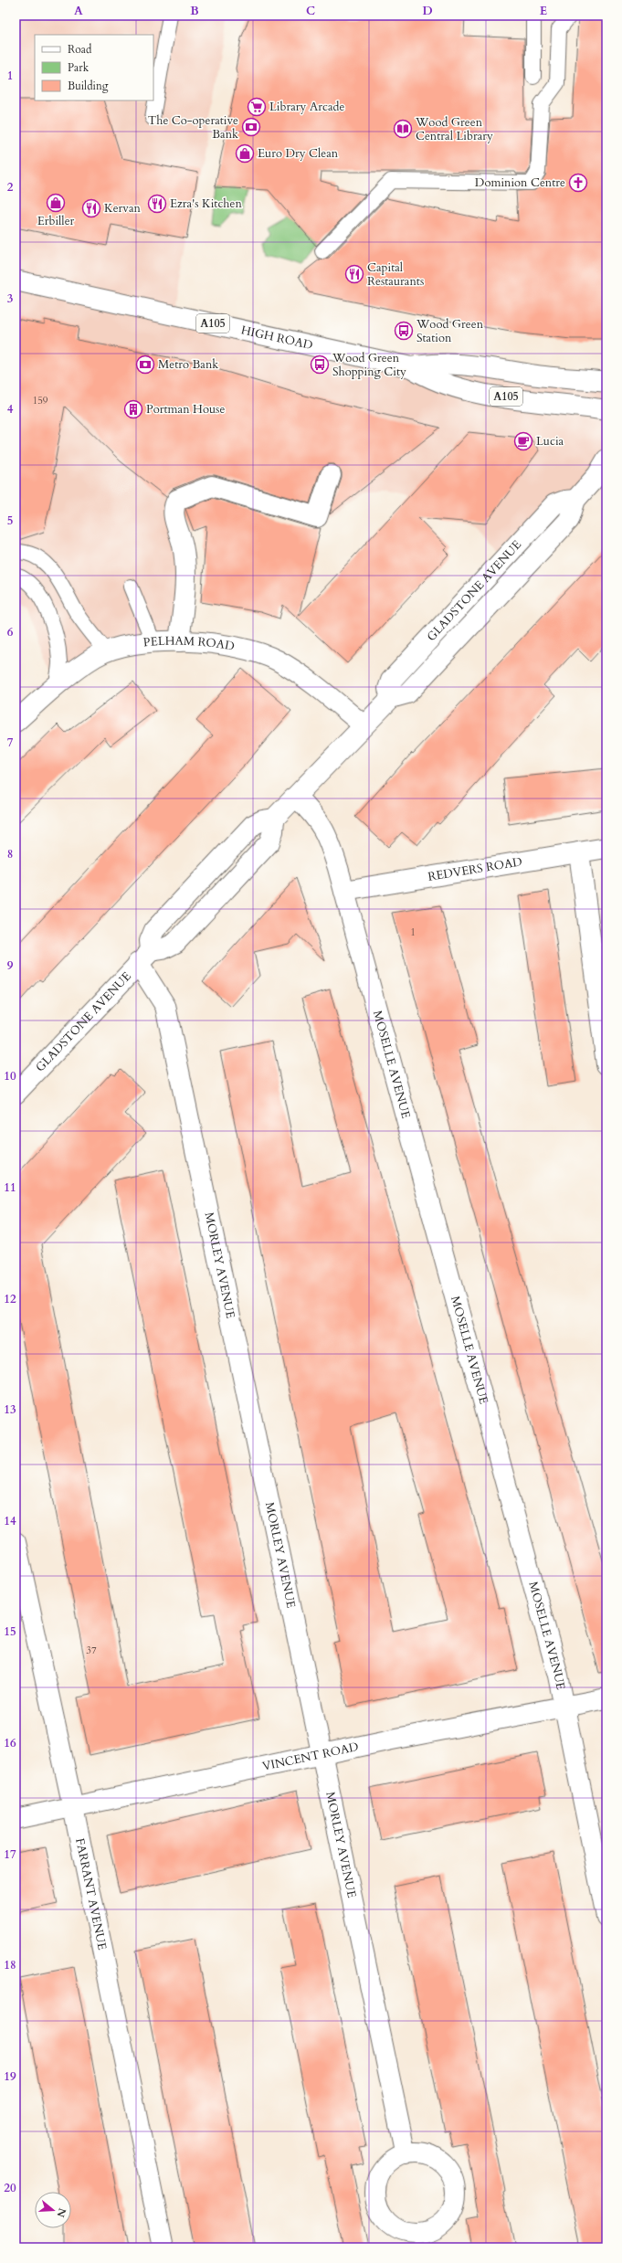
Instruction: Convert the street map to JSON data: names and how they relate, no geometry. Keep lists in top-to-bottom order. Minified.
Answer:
{"streets":{"street":["A105","HIGH ROAD","GLADSTONE AVENUE","PELHAM ROAD","REDVERS ROAD","MOSELLE AVENUE","MORLEY AVENUE","VINCENT ROAD","FARRANT AVENUE"]},"crossings":[["GLADSTONE AVENUE","PELHAM ROAD"],["GLADSTONE AVENUE","MOSELLE AVENUE"],["GLADSTONE AVENUE","MORLEY AVENUE"],["REDVERS ROAD","MOSELLE AVENUE"],["MOSELLE AVENUE","VINCENT ROAD"],["MORLEY AVENUE","VINCENT ROAD"],["VINCENT ROAD","FARRANT AVENUE"]],"places":{"supermarket":["Library Arcade"],"bank":["The Co-operative Bank","Metro Bank"],"library":["Wood Green Central Library"],"shop":["Euro Dry Clean","Erbiller"],"church":["Dominion Centre"],"restaurant":["Ezra's Kitchen","Kervan","Capital Restaurants"],"bus stop":["Wood Green Station","Wood Green Shopping City"],"building":["Portman House"],"cafe":["Lucia"]},"house_numbers":["159","1","37"],"legend":["Road","Park","Building"],"north":"right","grid":{"columns":["A","B","C","D","E"],"rows":["1","2","3","4","5","6","7","8","9","10","11","12","13","14","15","16","17","18","19","20"]}}
